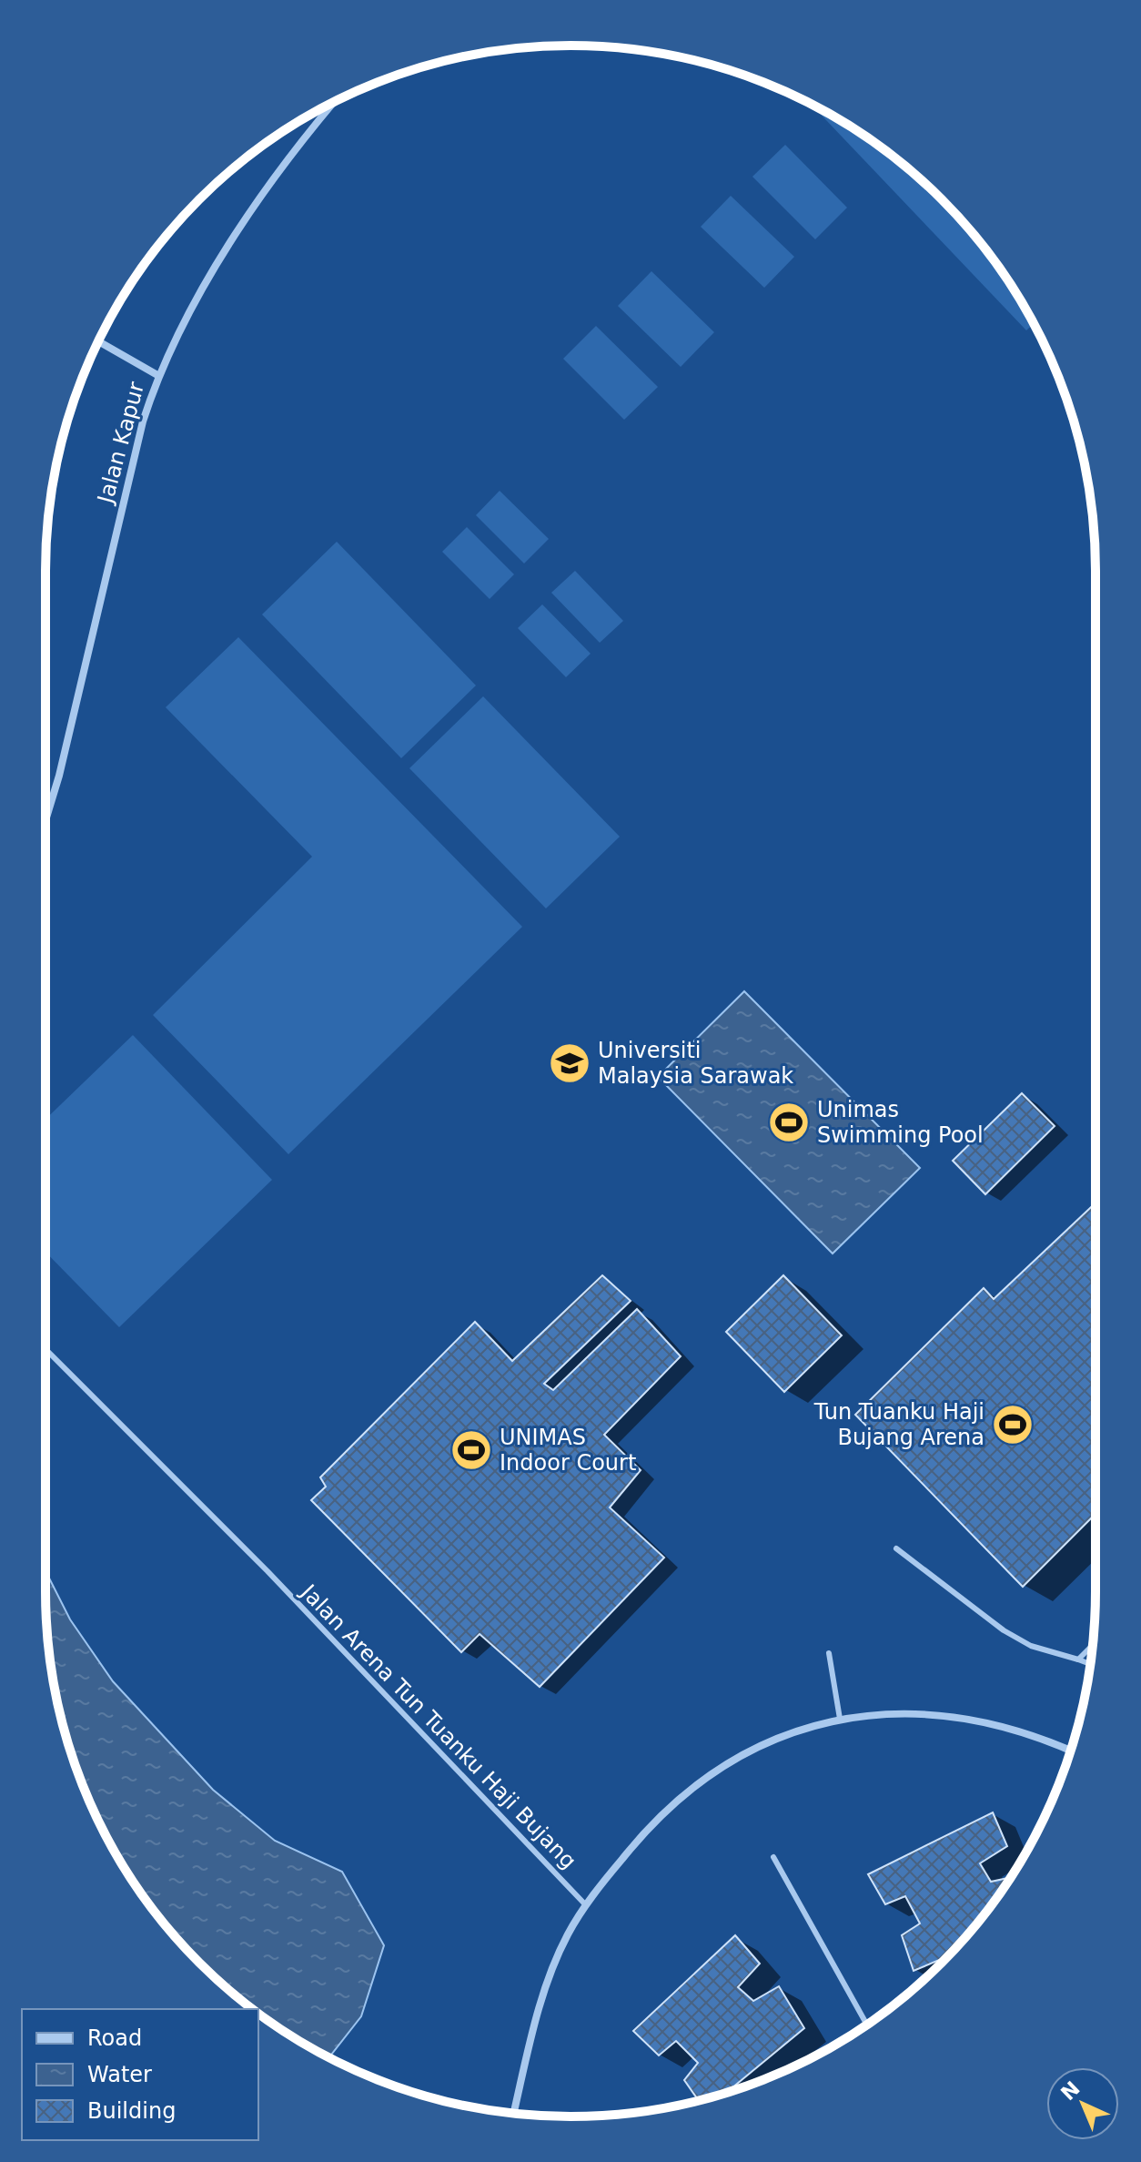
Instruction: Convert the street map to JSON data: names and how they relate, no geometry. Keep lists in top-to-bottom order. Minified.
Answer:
{"streets":{"street":["Jalan Kapur"],"lane":["Jalan Arena Tun Tuanku Haji Bujang"]},"places":{"school or university":["Universiti Malaysia Sarawak"],"sports":["Unimas Swimming Pool","Tun Tuanku Haji Bujang Arena","UNIMAS Indoor Court"]},"legend":["Road","Water","Building"],"north":"top left"}
